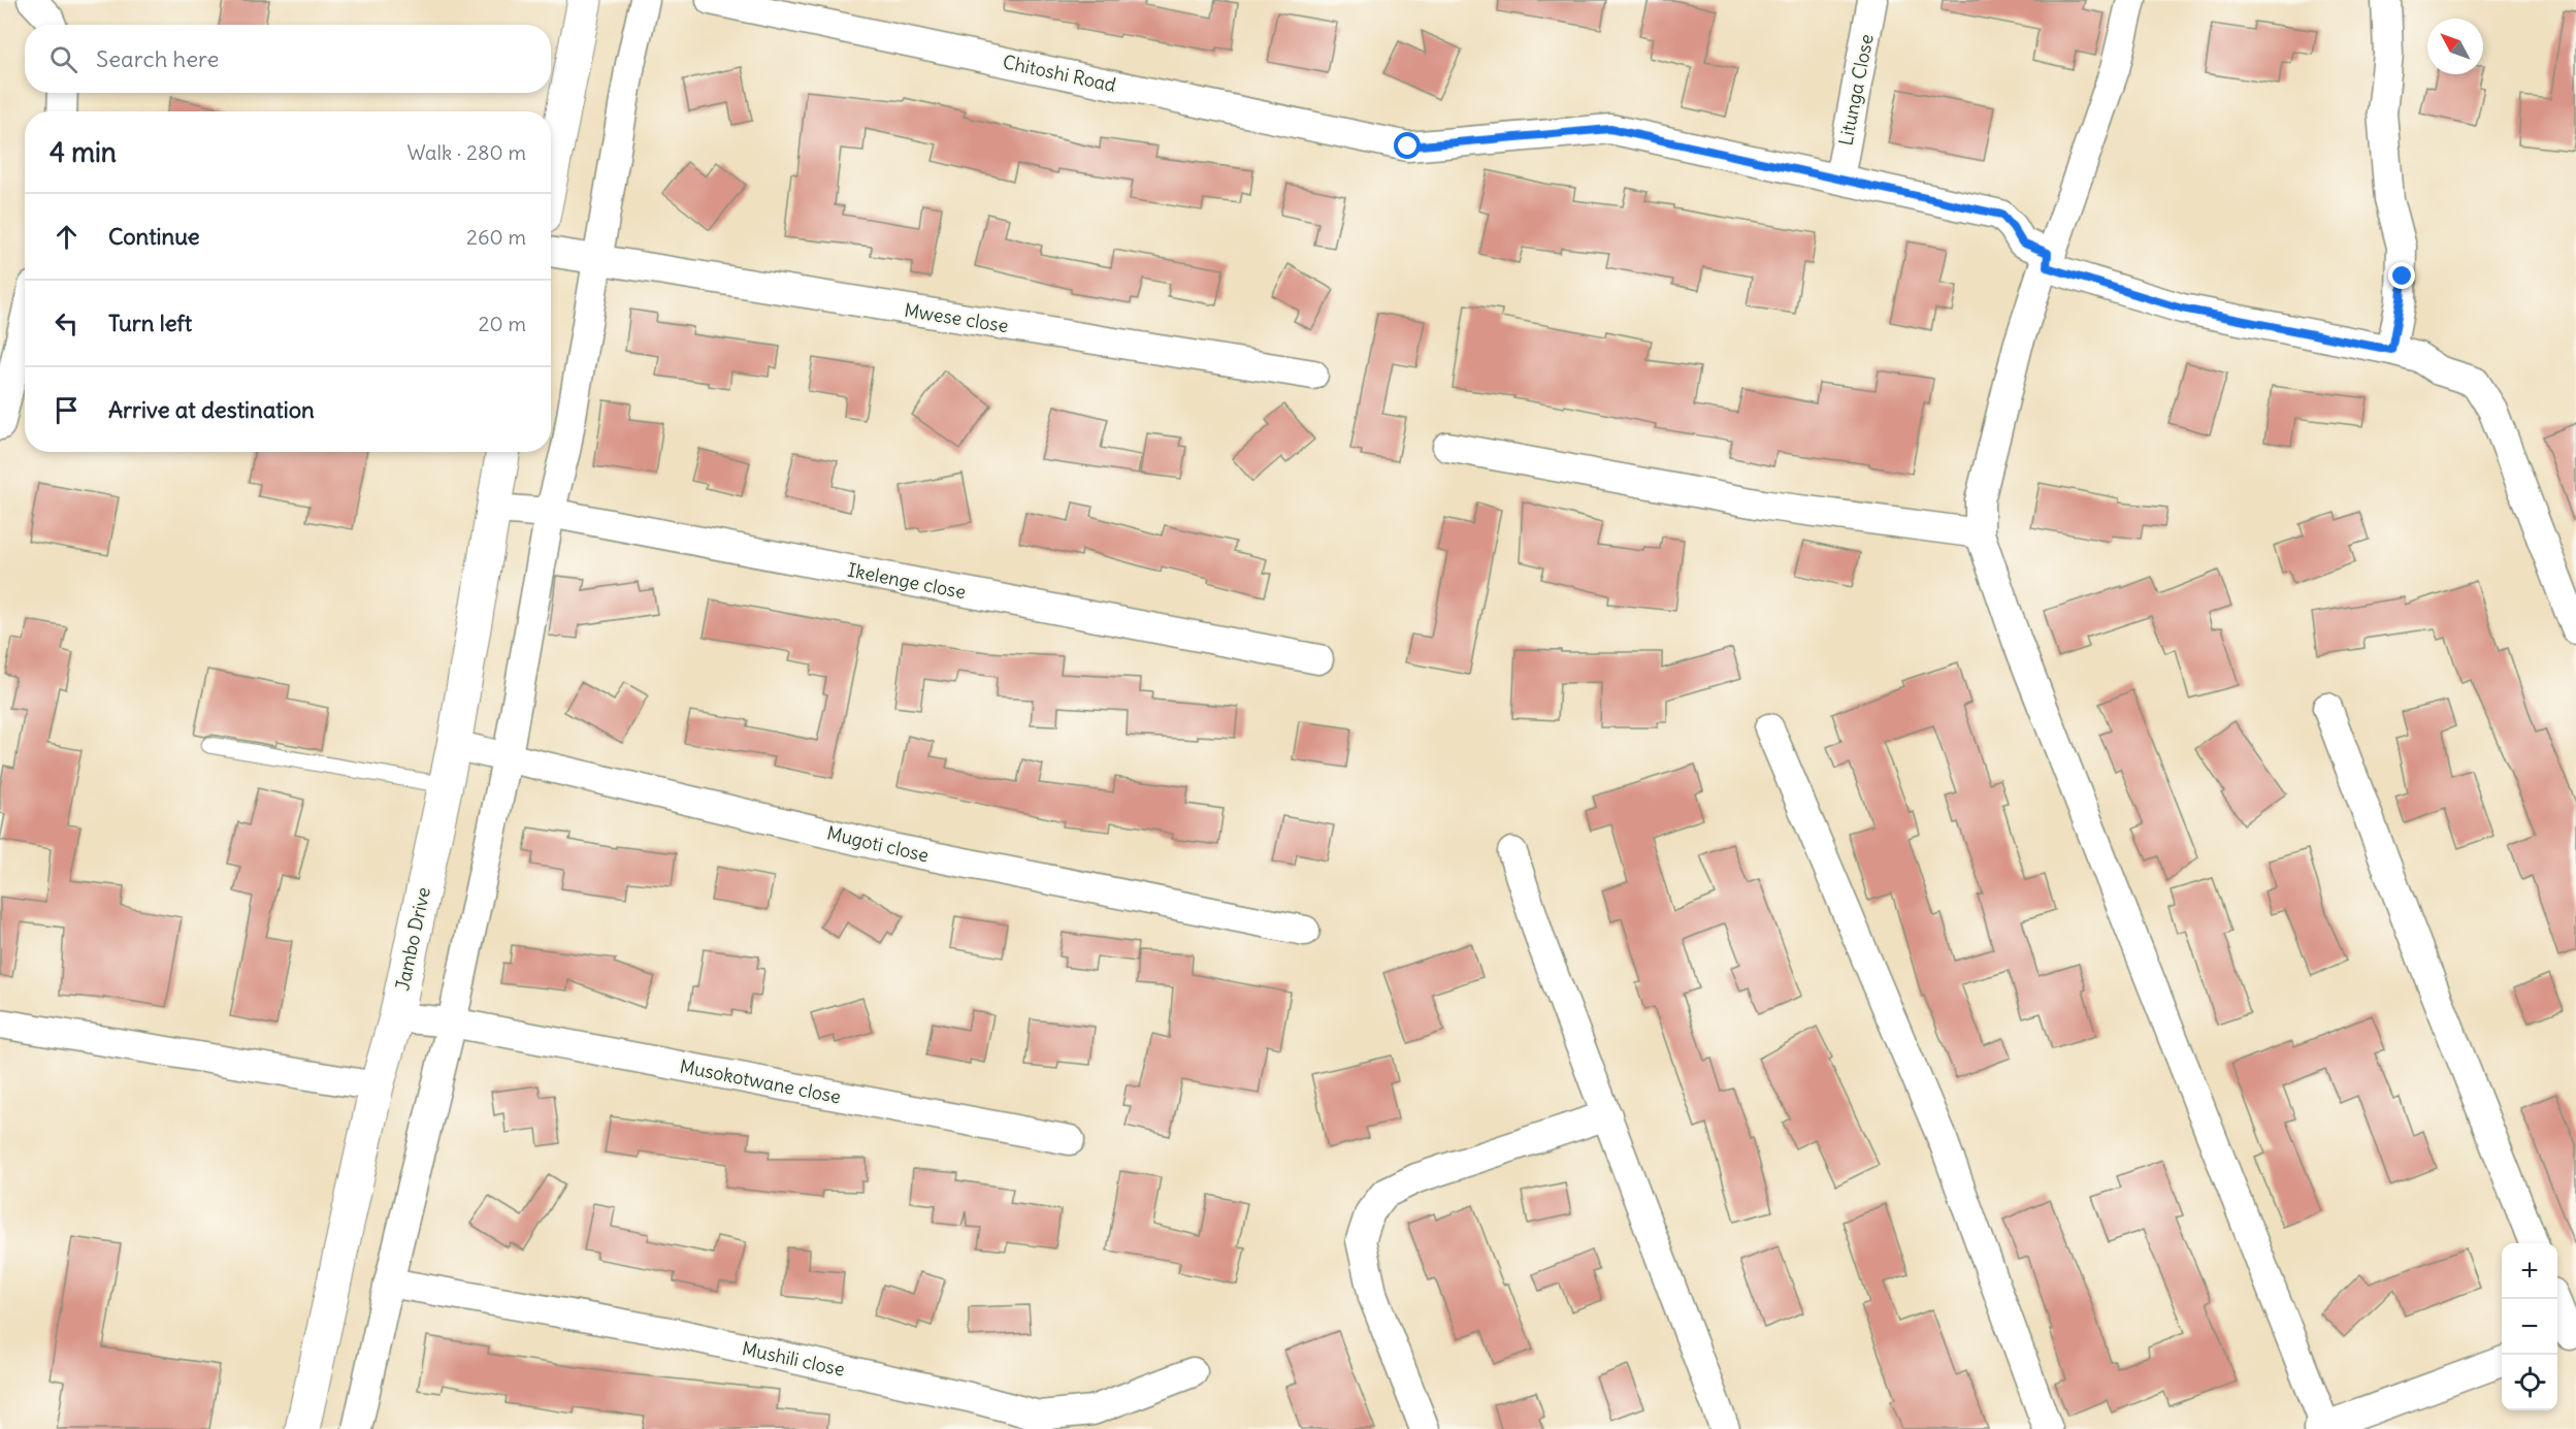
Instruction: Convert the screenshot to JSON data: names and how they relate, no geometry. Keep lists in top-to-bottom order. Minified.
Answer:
{"streets":{"street":["Chitoshi Road","Litunga Close","Mwese close","Ikelenge close","Mugoti close","Jambo Drive","Musokotwane close","Mushili close"]},"crossings":[["Chitoshi Road","Litunga Close"],["Ikelenge close","Jambo Drive"],["Mugoti close","Jambo Drive"],["Jambo Drive","Musokotwane close"]],"north":"top left","page":{"search":"Search here","heading":["4 min","Walk · 280 m"],"list":[["Continue","260 m"],["Turn left","20 m"],"Arrive at destination"],"map_buttons":["+","−"]}}
